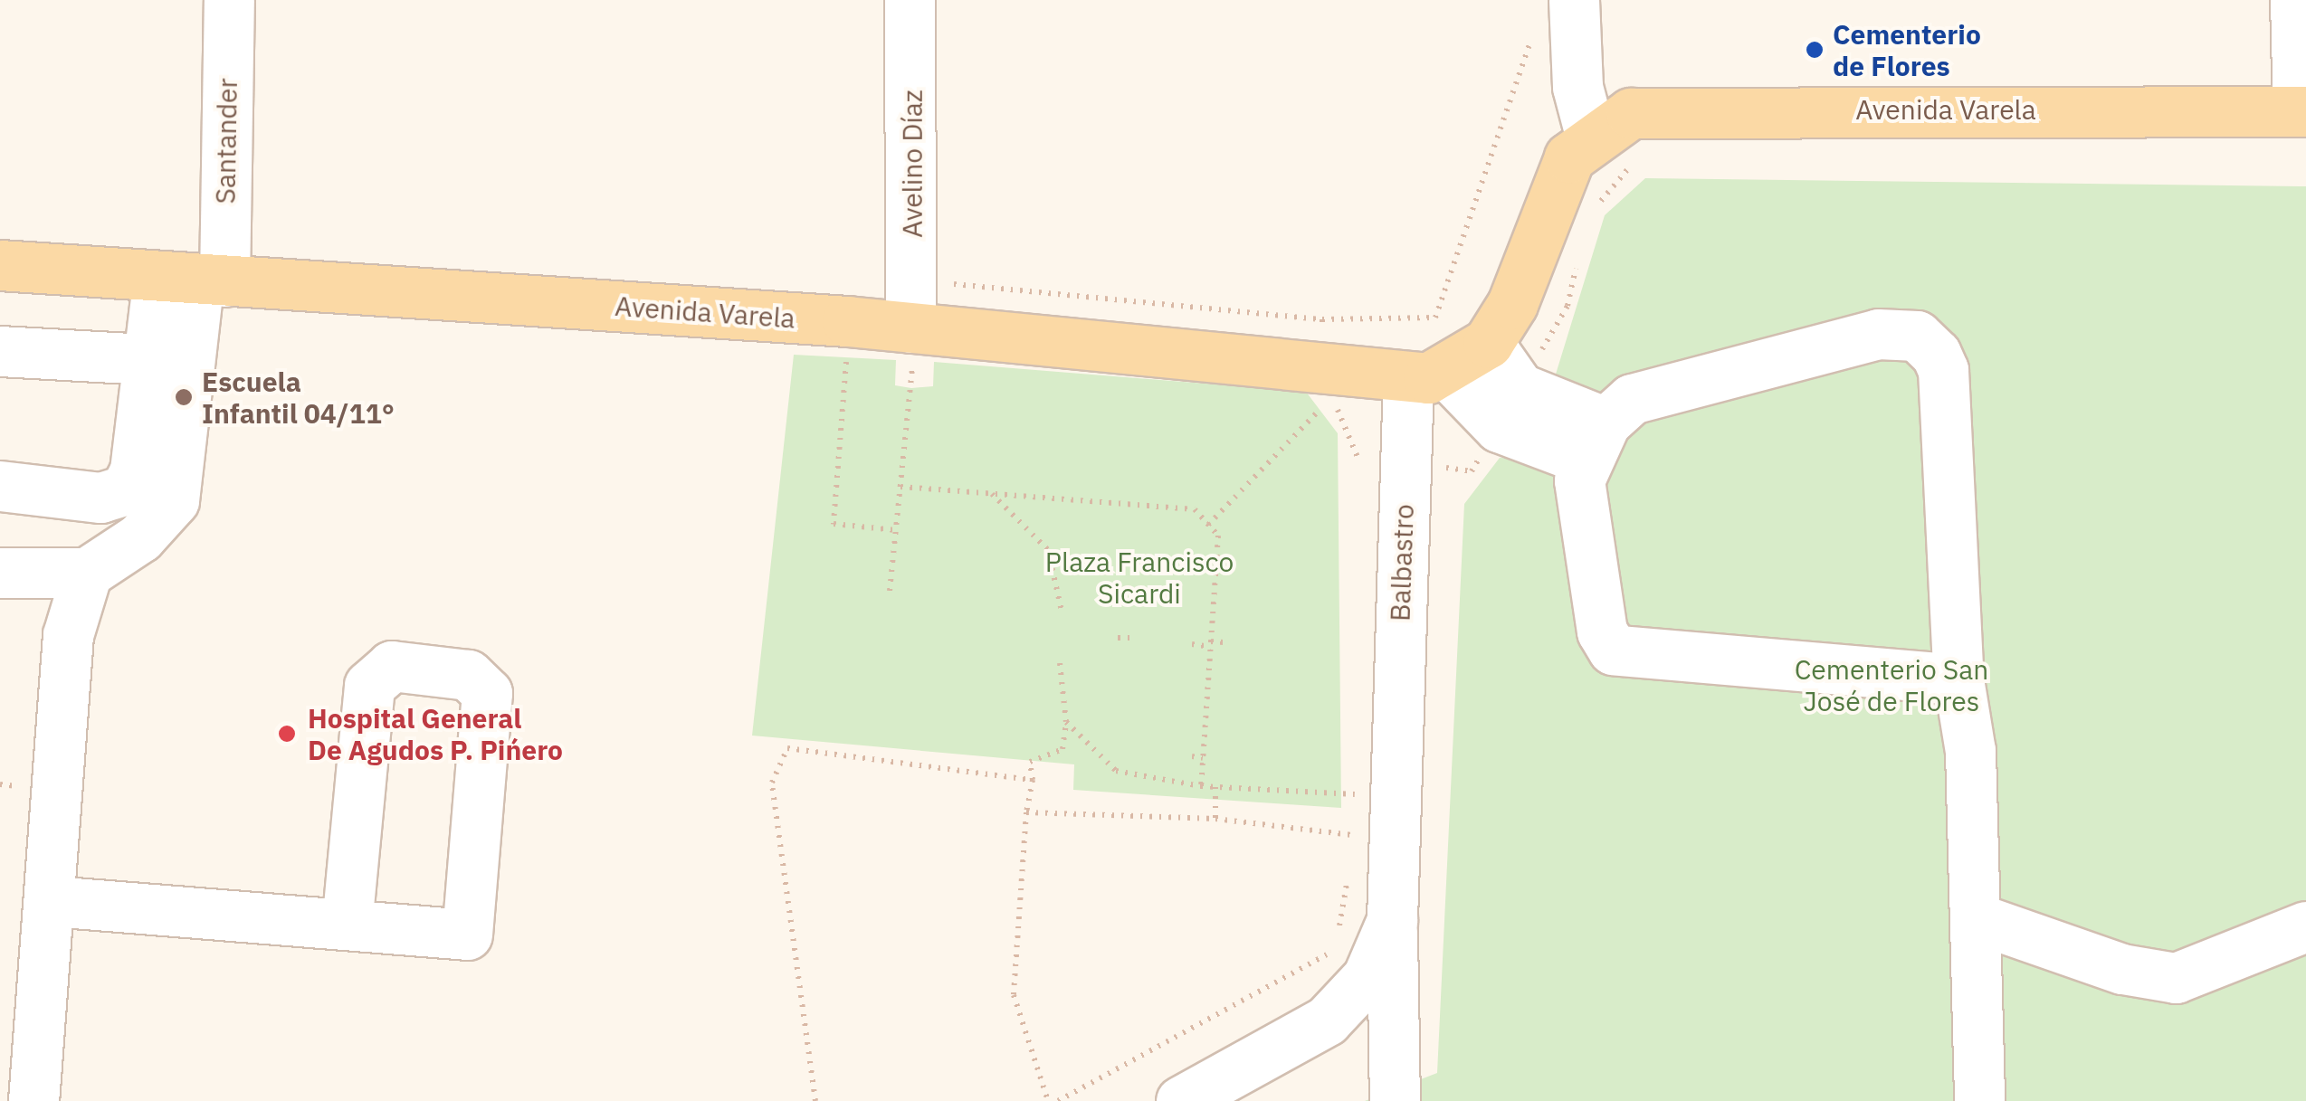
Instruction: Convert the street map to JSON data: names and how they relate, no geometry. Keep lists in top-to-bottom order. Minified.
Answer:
{"streets":{"main road":["Avenida Varela"],"street":["Santander","Avelino Díaz","Balbastro"]},"crossings":[["Avenida Varela","Santander"],["Avenida Varela","Avelino Díaz"],["Avenida Varela","Balbastro"]],"parks":["Plaza Francisco Sicardi","Cementerio San José de Flores"],"places":["Cementerio de Flores","Escuela Infantil 04/11°","Hospital General De Agudos P. Pińero"]}
